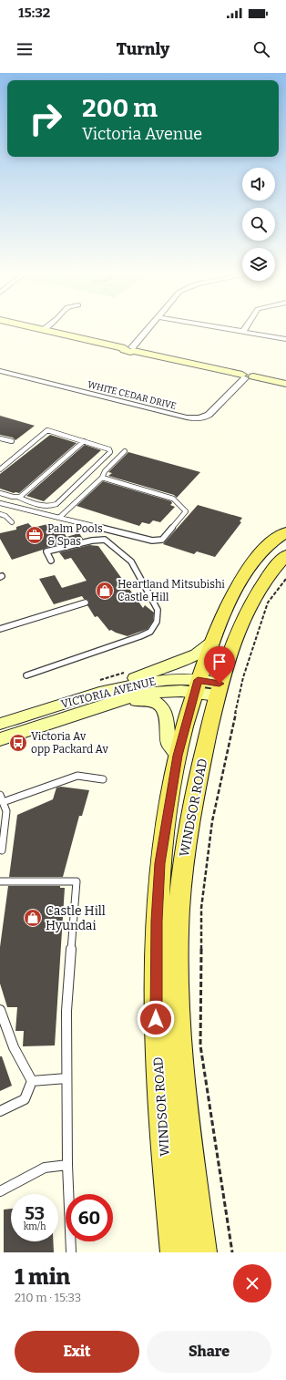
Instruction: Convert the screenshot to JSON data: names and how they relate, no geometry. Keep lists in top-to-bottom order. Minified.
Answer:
{"streets":{"main road":["VICTORIA AVENUE","WINDSOR ROAD"],"street":["WHITE CEDAR DRIVE"]},"crossings":[["VICTORIA AVENUE","WINDSOR ROAD"]],"places":{"office":["Palm Pools & Spas"],"shop":["Heartland Mitsubishi Castle Hill","Castle Hill Hyundai"],"bus stop":["Victoria Av opp Packard Av"]},"page":{"status":"15:32","header":"Turnly","turn":["200 m","Victoria Avenue"],"speed":"53 km/h","limit":"60","heading":["1 min","210 m · 15:33"],"buttons":["Exit","Share"]}}
